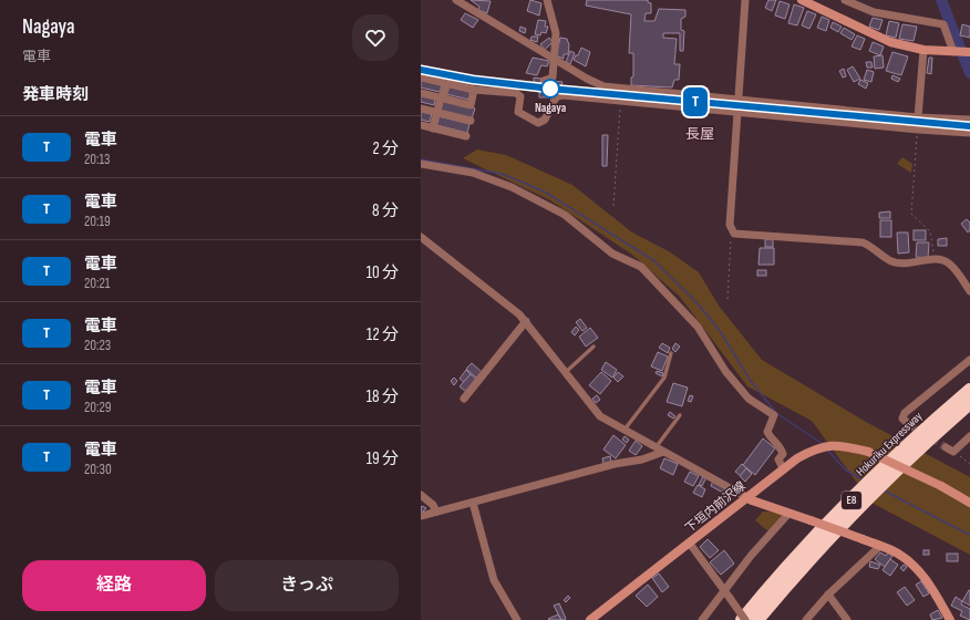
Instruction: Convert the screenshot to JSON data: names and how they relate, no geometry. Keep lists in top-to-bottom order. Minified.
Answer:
{"streets":{"highway":["Hokuriku Expressway","E8"],"main road":["下垣内前沢線"]},"districts":["長屋"],"places":["Nagaya"],"page":{"heading":[["Nagaya","電車"],"発車時刻"],"on_map":"T","list":[{"mark":"T","name":"電車","note":"20:13","value":"2 分"},{"mark":"T","name":"電車","note":"20:19","value":"8 分"},{"mark":"T","name":"電車","note":"20:21","value":"10 分"},{"mark":"T","name":"電車","note":"20:23","value":"12 分"},{"mark":"T","name":"電車","note":"20:29","value":"18 分"},{"mark":"T","name":"電車","note":"20:30","value":"19 分"}],"buttons":["経路","きっぷ"]}}
